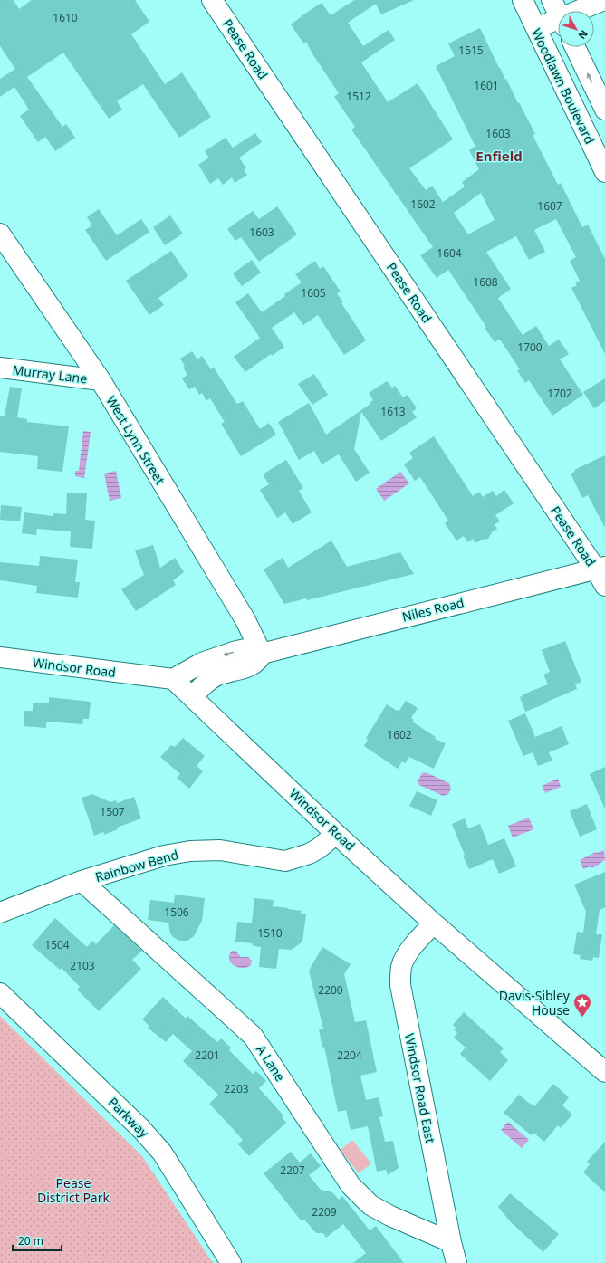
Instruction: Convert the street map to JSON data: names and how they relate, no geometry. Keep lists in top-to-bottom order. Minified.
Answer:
{"streets":{"street":["Pease Road","Woodlawn Boulevard","Murray Lane","West Lynn Street","Niles Road","Windsor Road","Rainbow Bend","A Lane","Windsor Road East","Parkway"]},"crossings":[["Pease Road","Niles Road"],["Murray Lane","West Lynn Street"],["West Lynn Street","Niles Road"],["Niles Road","Windsor Road"],["Windsor Road","Rainbow Bend"],["Windsor Road","Windsor Road East"],["Rainbow Bend","A Lane"],["A Lane","Windsor Road East"]],"districts":["Enfield"],"parks":["Pease District Park"],"places":{"place":["Davis-Sibley House"]},"house_numbers":["1610","1515","1601","1512","1603","1602","1607","1603","1604","1608","1605","1700","1702","1613","1602","1507","1506","1510","1504","2103","2200","2201","2204","2203","2207","2209"],"scale_bar":"20 m","north":"bottom right"}
